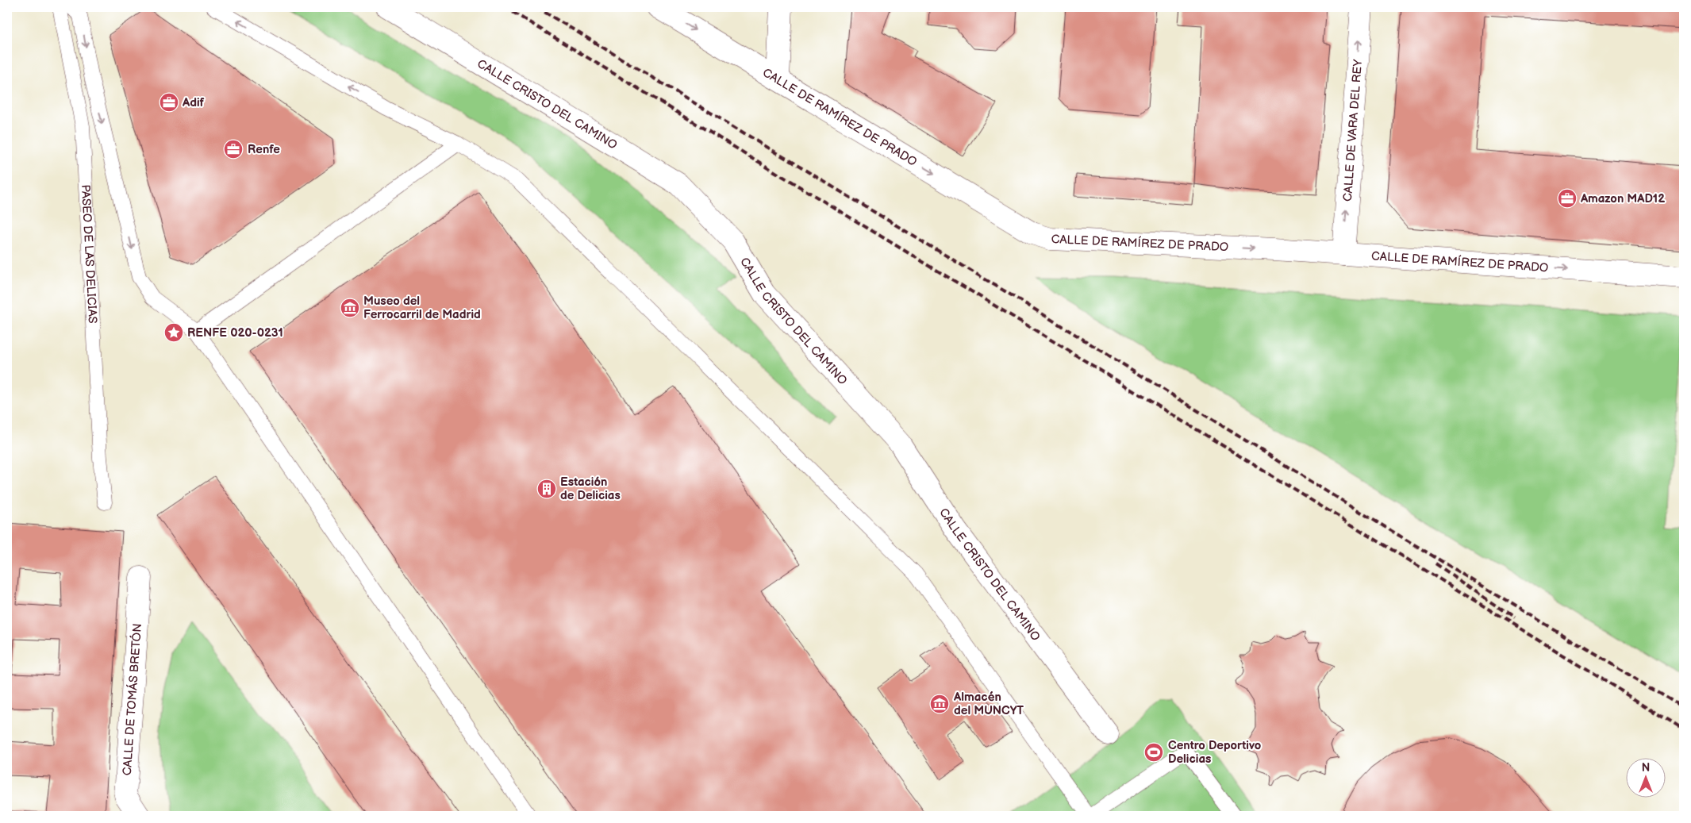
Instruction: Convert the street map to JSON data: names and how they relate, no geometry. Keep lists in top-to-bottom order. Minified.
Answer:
{"streets":{"street":["CALLE CRISTO DEL CAMINO","CALLE DE RAMÍREZ DE PRADO","CALLE DE VARA DEL REY","CALLE DE TOMÁS BRETÓN"],"lane":["PASEO DE LAS DELICIAS"]},"crossings":[["CALLE DE RAMÍREZ DE PRADO","CALLE DE VARA DEL REY"]],"one_way":["CALLE DE RAMÍREZ DE PRADO","CALLE DE VARA DEL REY"],"places":{"office":["Adif","Renfe","Amazon MAD12"],"museum":["Museo del Ferrocarril de Madrid","Almacén del MUNCYT"],"place":["RENFE 020-0231"],"building":["Estación de Delicias"],"sports":["Centro Deportivo Delicias"]},"north":"top"}
